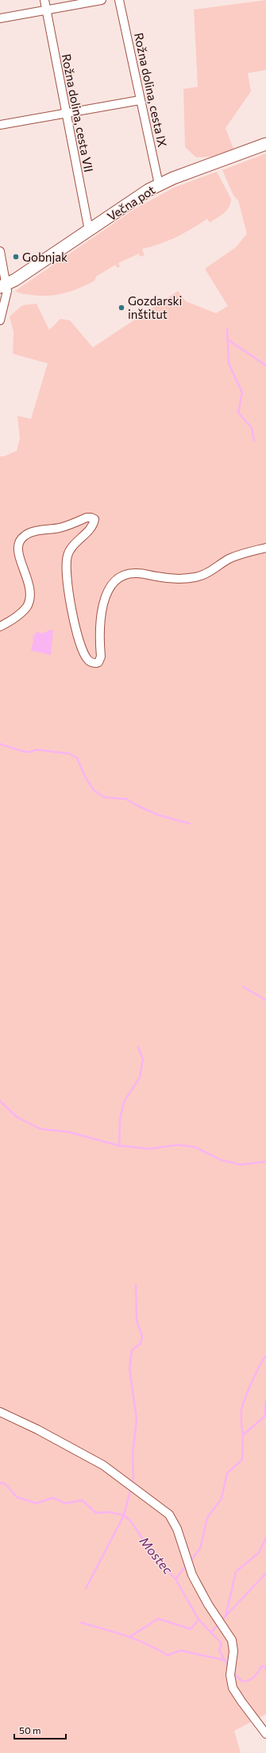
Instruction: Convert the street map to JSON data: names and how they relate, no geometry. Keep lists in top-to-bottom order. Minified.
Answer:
{"streets":{"main road":["Večna pot"],"street":["Rožna dolina, cesta IX","Rožna dolina, cesta VII"]},"crossings":[["Rožna dolina, cesta IX","Večna pot"],["Rožna dolina, cesta VII","Večna pot"]],"water":["Mostec"],"places":["Gobnjak","Gozdarski inštitut"],"scale_bar":"50 m"}
